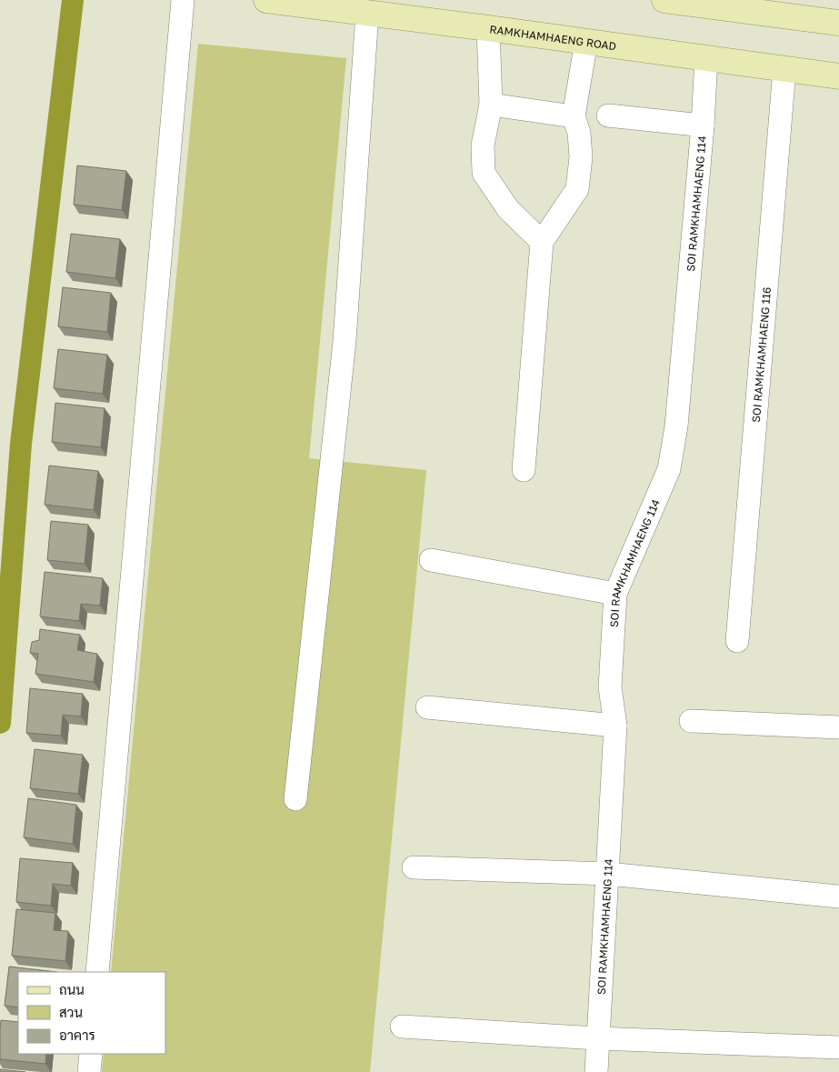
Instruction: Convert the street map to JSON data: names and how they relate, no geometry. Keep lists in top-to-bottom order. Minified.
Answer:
{"streets":{"main road":["RAMKHAMHAENG ROAD"],"street":["SOI RAMKHAMHAENG 114","SOI RAMKHAMHAENG 116"]},"crossings":[["RAMKHAMHAENG ROAD","SOI RAMKHAMHAENG 114"],["RAMKHAMHAENG ROAD","SOI RAMKHAMHAENG 116"]],"legend":["ถนน","สวน","อาคาร"]}
